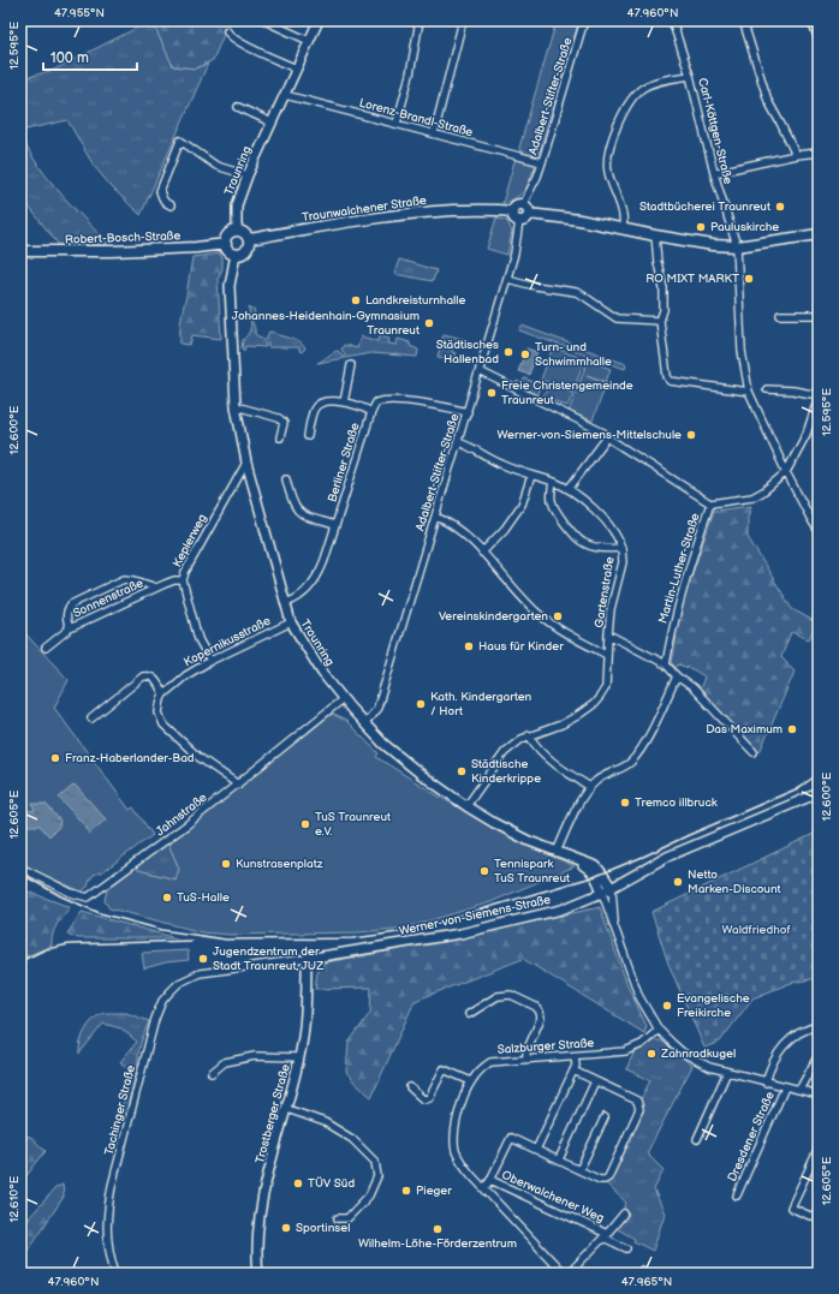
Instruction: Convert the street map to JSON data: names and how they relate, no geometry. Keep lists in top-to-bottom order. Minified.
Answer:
{"streets":{"main road":["Traunwalchener Straße","Robert-Bosch-Straße"],"street":["Adalbert-Stifter-Straße","Lorenz-Brandl-Straße","Carl-Köttgen-Straße","Traunring","Berliner Straße","Keplerweg","Martin-Luther-Straße","Gartenstraße","Sonnenstraße","Kopernikusstraße","Jahnstraße","Werner-von-Siemens-Straße","Salzburger Straße","Tachinger Straße","Trostberger Straße","Dresdener Straße","Oberwalchener Weg"]},"crossings":[["Adalbert-Stifter-Straße","Lorenz-Brandl-Straße"],["Adalbert-Stifter-Straße","Traunring"],["Adalbert-Stifter-Straße","Traunwalchener Straße"],["Adalbert-Stifter-Straße","Berliner Straße"],["Adalbert-Stifter-Straße","Martin-Luther-Straße"],["Adalbert-Stifter-Straße","Gartenstraße"],["Lorenz-Brandl-Straße","Traunring"],["Carl-Köttgen-Straße","Martin-Luther-Straße"],["Traunring","Traunwalchener Straße"],["Traunring","Robert-Bosch-Straße"],["Traunring","Berliner Straße"],["Traunring","Keplerweg"],["Traunring","Kopernikusstraße"],["Traunring","Jahnstraße"],["Traunring","Werner-von-Siemens-Straße"],["Traunwalchener Straße","Robert-Bosch-Straße"],["Keplerweg","Sonnenstraße"],["Keplerweg","Kopernikusstraße"],["Martin-Luther-Straße","Gartenstraße"],["Werner-von-Siemens-Straße","Tachinger Straße"],["Werner-von-Siemens-Straße","Trostberger Straße"]],"parks":["Waldfriedhof"],"places":["Stadtbücherei Traunreut","Pauluskirche","RO MIXT MARKT","Landkreisturnhalle","Johannes-Heidenhain-Gymnasium Traunreut","Städtisches Hallenbad","Turn- und Schwimmhalle","Freie Christengemeinde Traunreut","Werner-von-Siemens-Mittelschule","Vereinskindergarten","Haus für Kinder","Kath. Kindergarten / Hort","Das Maximum","Franz-Haberlander-Bad","Städtische Kinderkrippe","Tremco illbruck","TuS Traunreut e.V.","Kunstrasenplatz","Tennispark TuS Traunreut","Netto Marken-Discount","TuS-Halle","Jugendzentrum der Stadt Traunreut, JUZ","Evangelische Freikirche","Zahnradkugel","TÜV Süd","Pieger","Sportinsel","Wilhelm-Löhe-Förderzentrum"],"scale_bar":"100 m","coordinates":["47.955°N","47.960°N","12.595°E","12.600°E","12.605°E","12.610°E","47.965°N"]}
